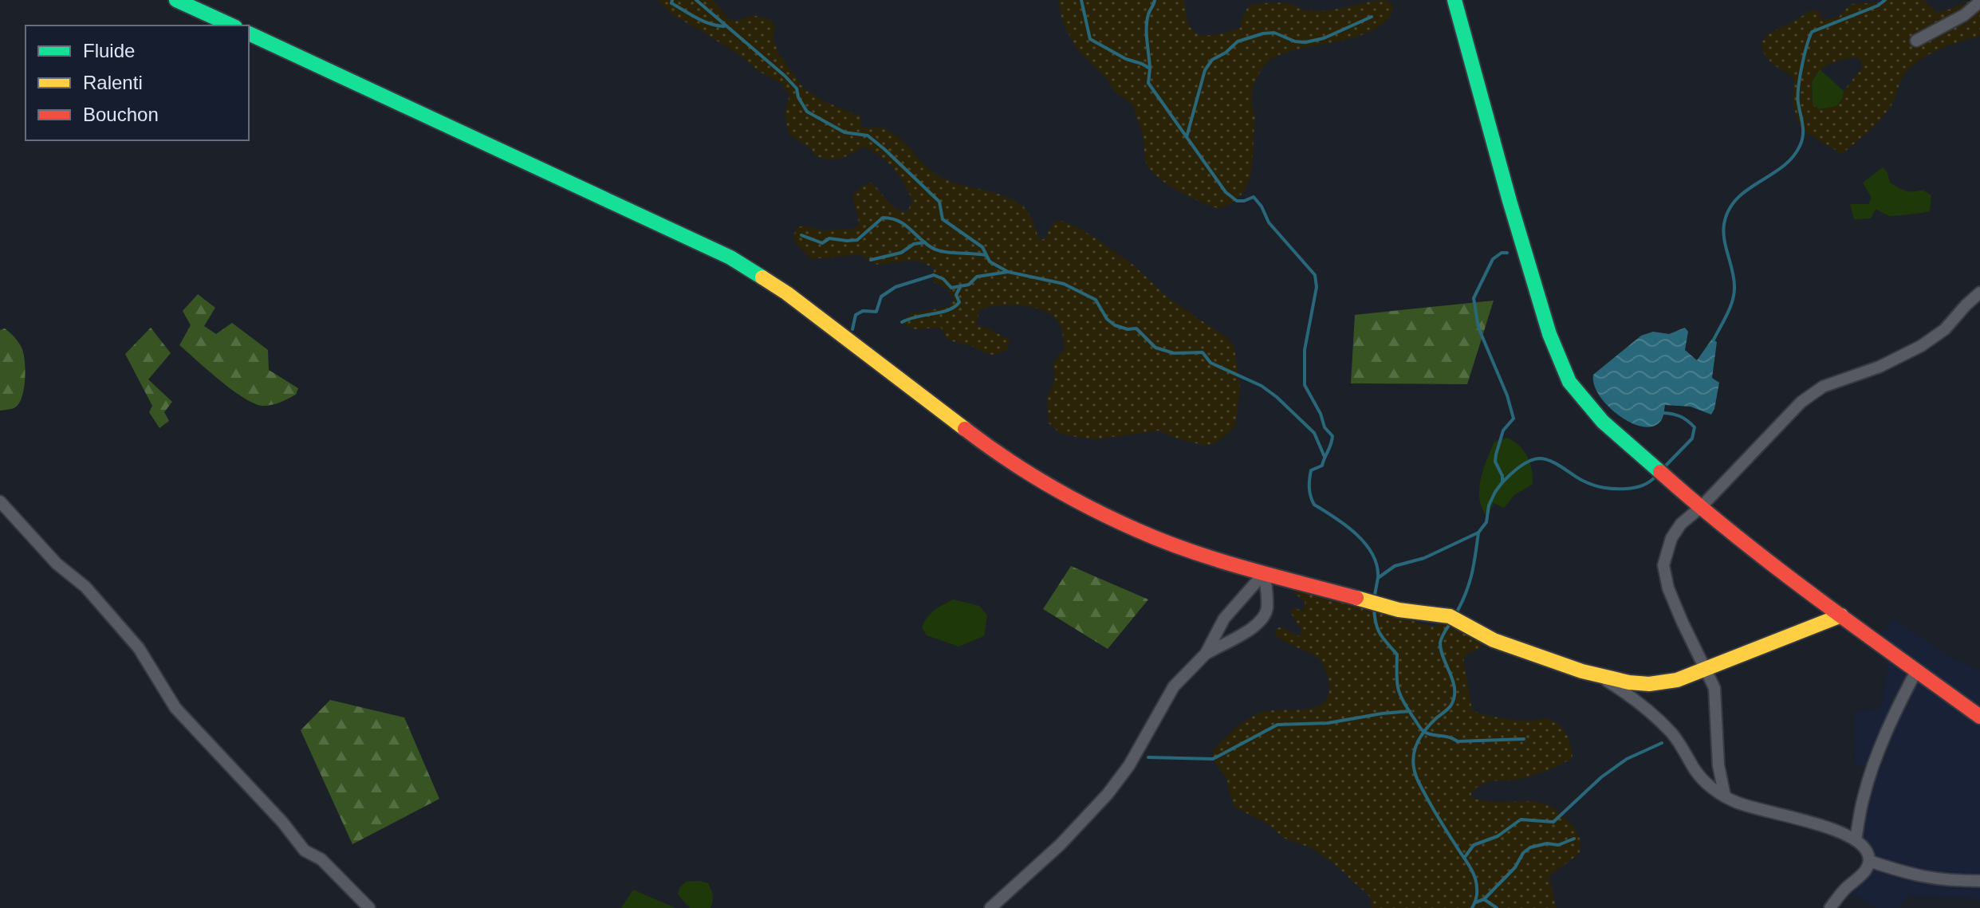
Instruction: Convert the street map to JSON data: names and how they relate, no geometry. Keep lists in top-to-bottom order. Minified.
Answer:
{"legend":["Fluide","Ralenti","Bouchon"]}
